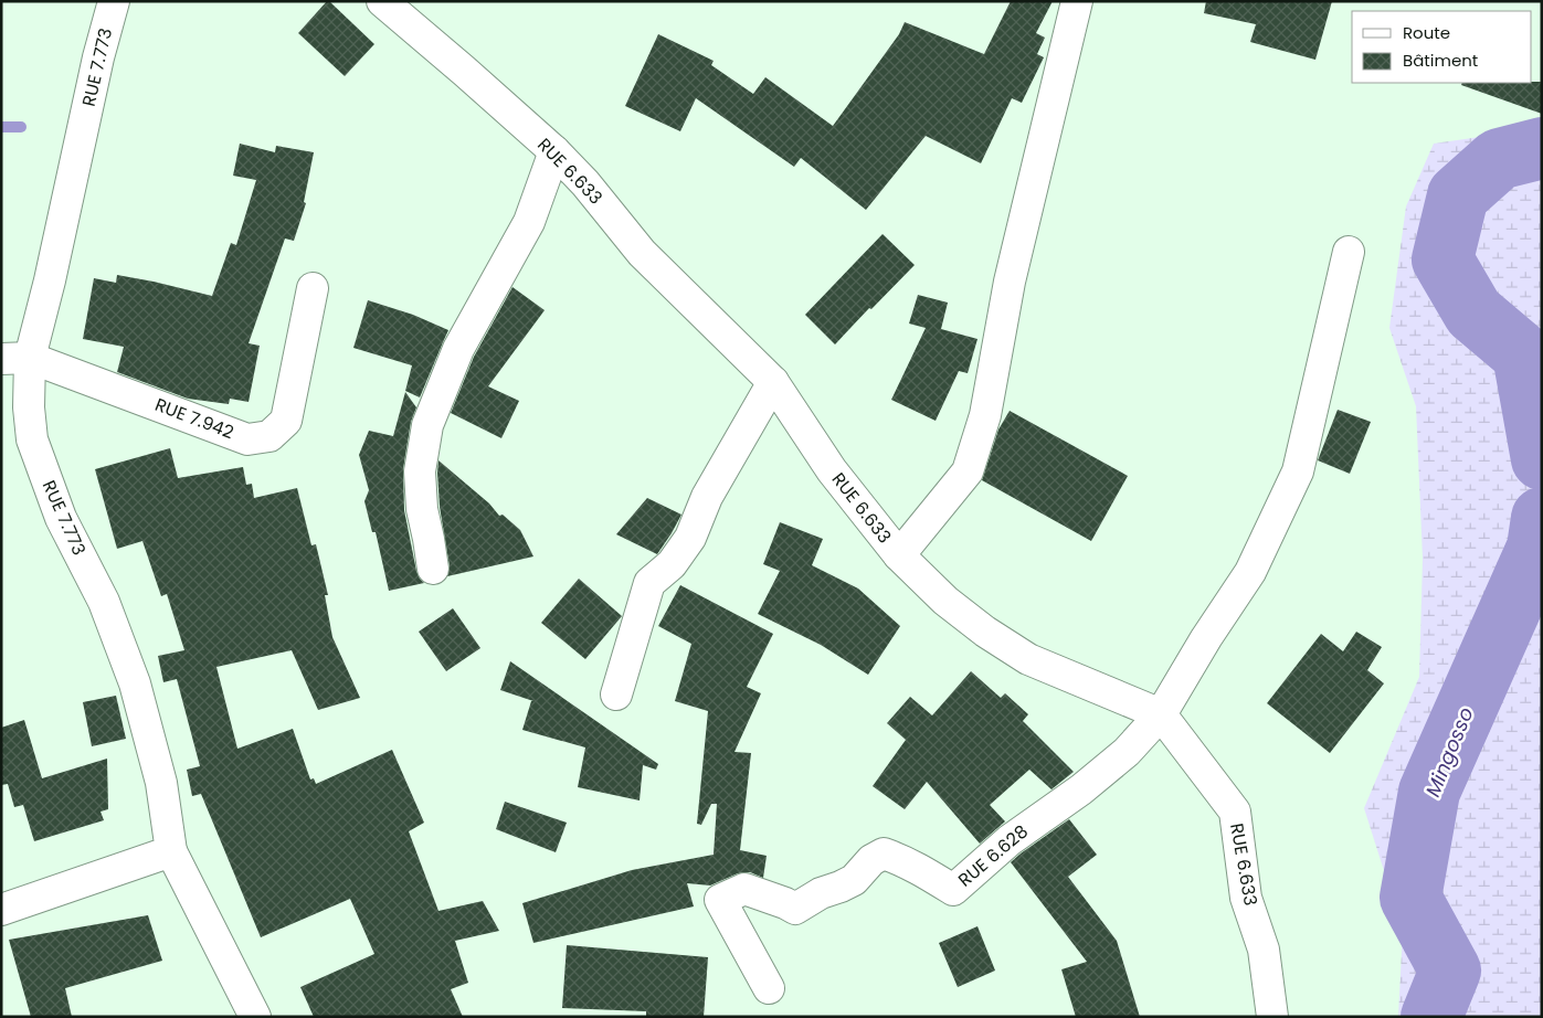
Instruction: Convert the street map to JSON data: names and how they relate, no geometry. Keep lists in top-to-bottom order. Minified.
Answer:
{"streets":{"street":["RUE 7.773","RUE 6.633","RUE 7.942","RUE 6.628"]},"crossings":[["RUE 7.773","RUE 7.942"],["RUE 6.633","RUE 6.628"]],"water":["Mingosso"],"legend":["Route","Bâtiment"]}
